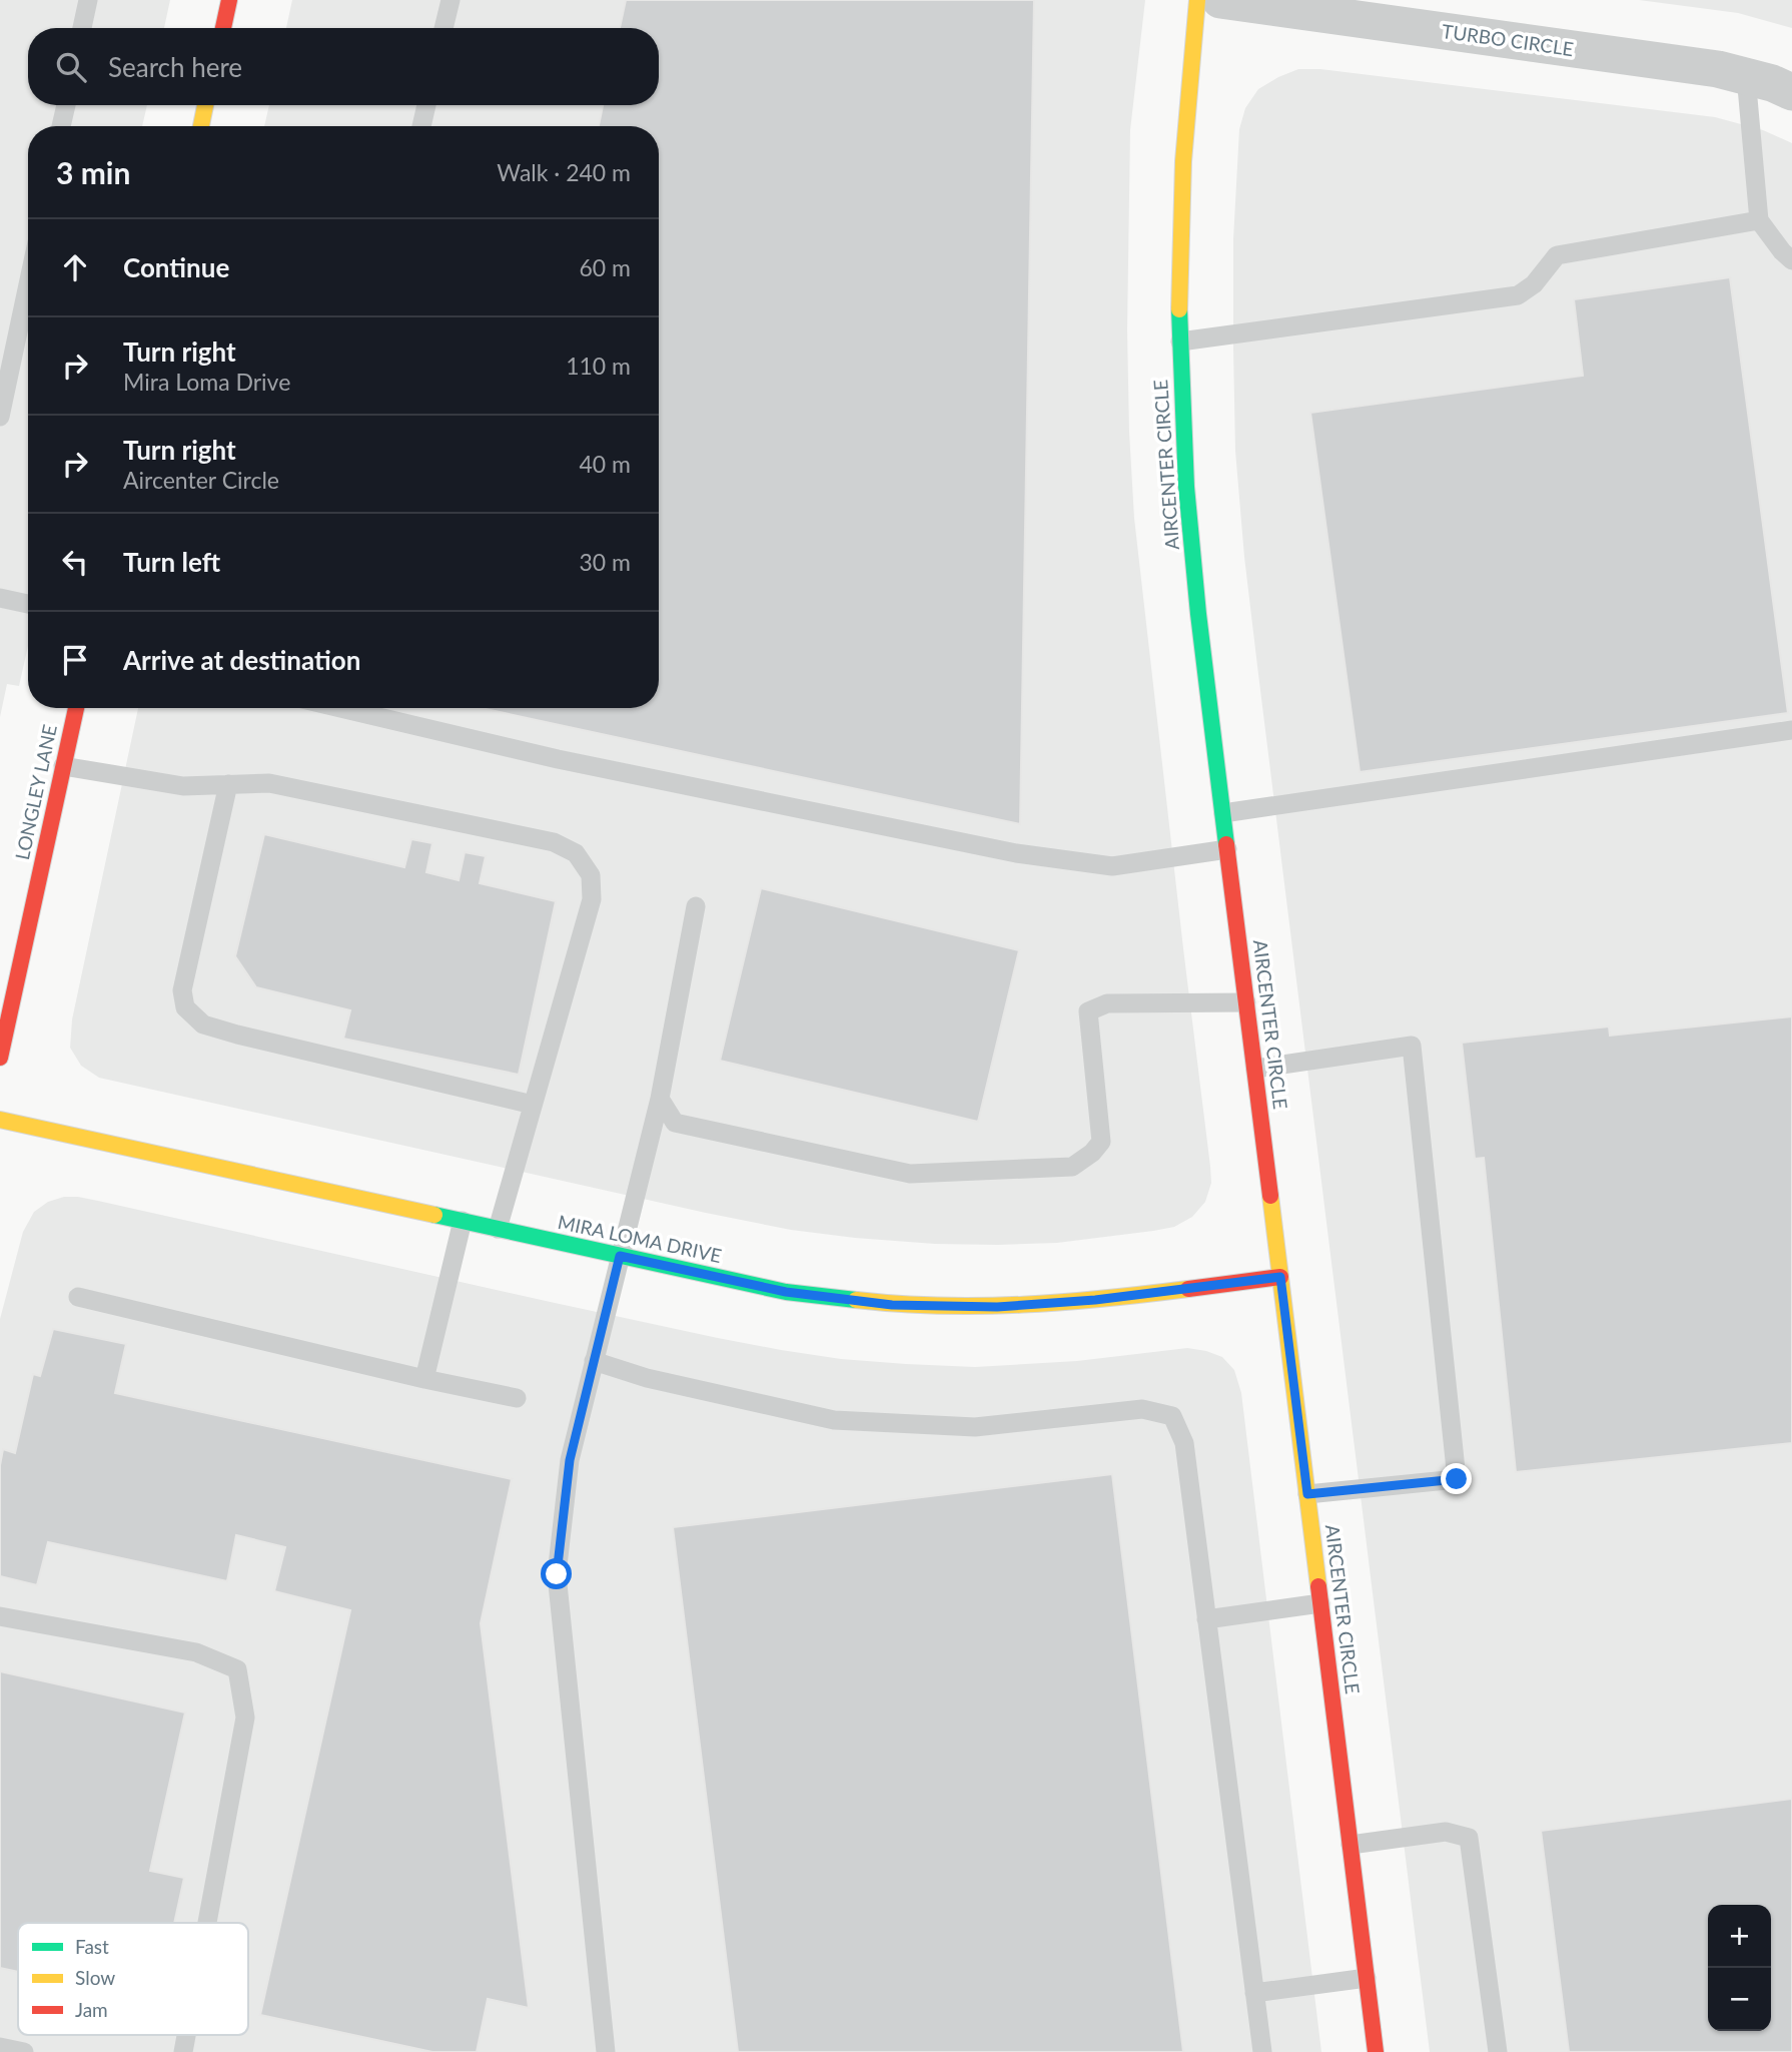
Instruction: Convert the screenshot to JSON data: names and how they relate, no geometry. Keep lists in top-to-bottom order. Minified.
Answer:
{"streets":{"street":["TURBO CIRCLE","AIRCENTER CIRCLE","LONGLEY LANE","MIRA LOMA DRIVE"]},"crossings":[["AIRCENTER CIRCLE","MIRA LOMA DRIVE"]],"legend":["Fast","Slow","Jam"],"page":{"search":"Search here","heading":["3 min","Walk · 240 m"],"list":[["Continue","60 m"],["Turn right","Mira Loma Drive","110 m"],["Turn right","Aircenter Circle","40 m"],["Turn left","30 m"],"Arrive at destination"],"map_buttons":["+","−"]}}
